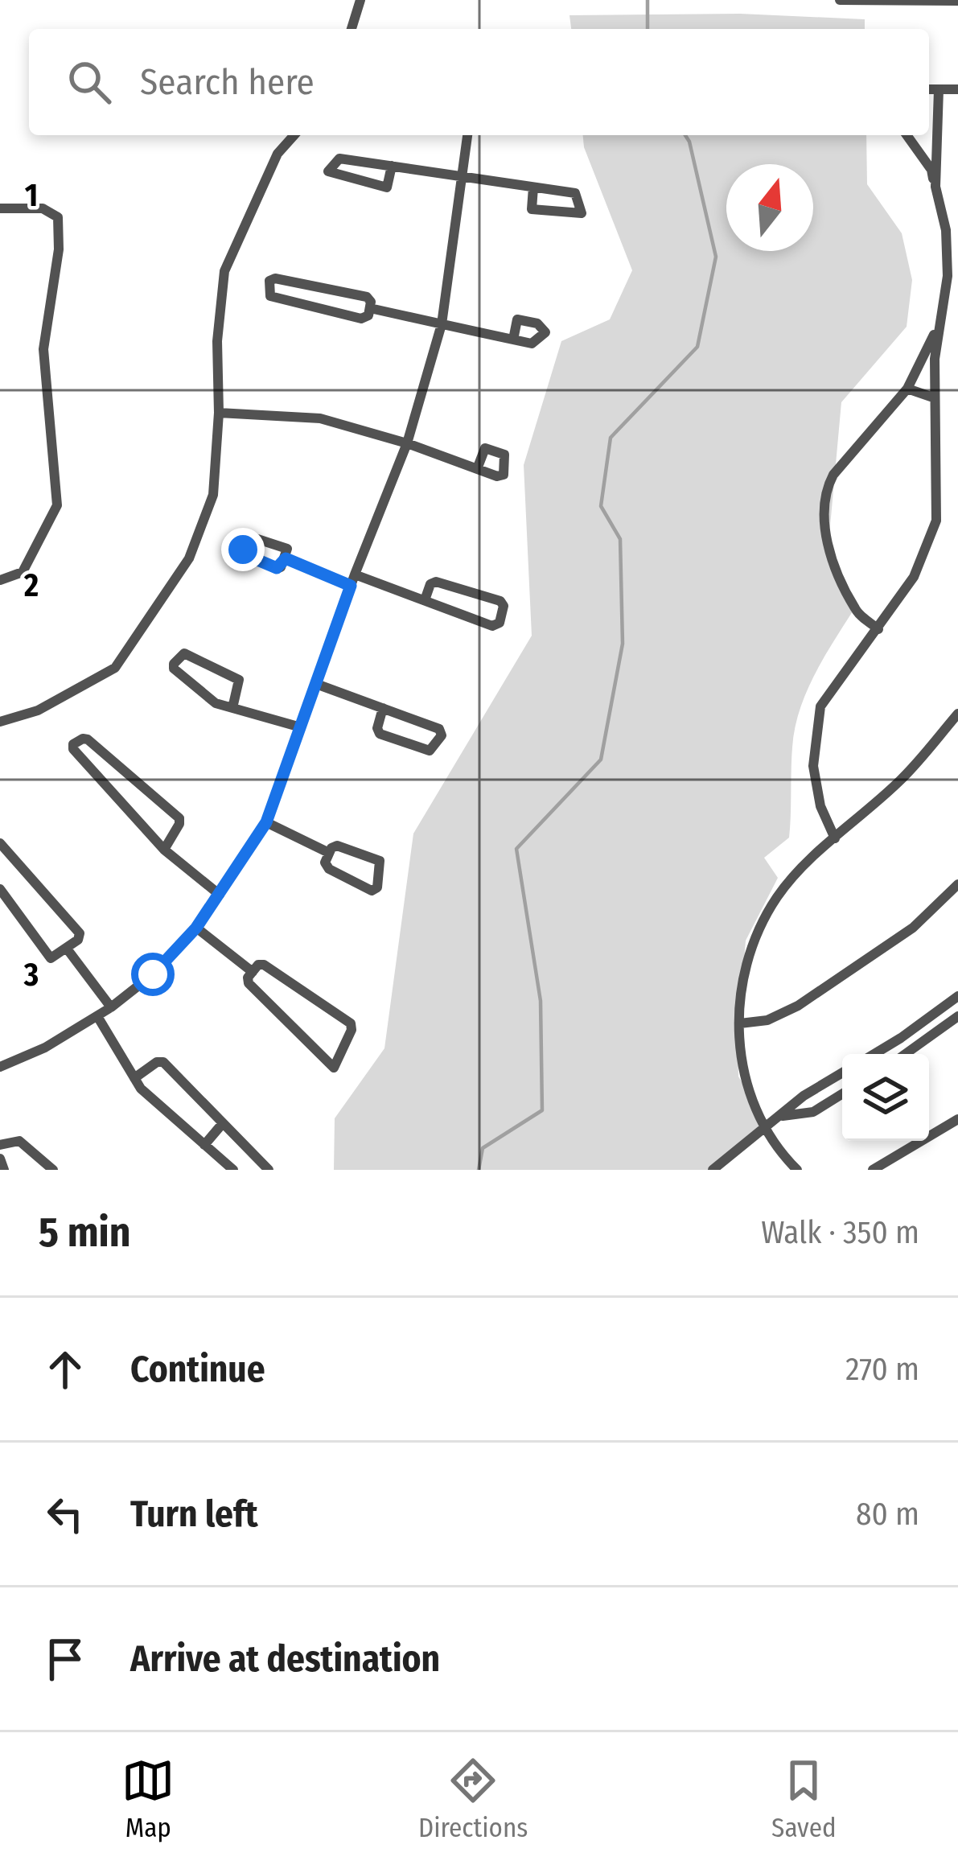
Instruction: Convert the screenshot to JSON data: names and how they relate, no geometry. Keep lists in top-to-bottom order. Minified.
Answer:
{"north":"top","page":{"search":"Search here","heading":["5 min","Walk · 350 m"],"list":[["Continue","270 m"],["Turn left","80 m"],"Arrive at destination"],"nav":["Map","Directions","Saved"]},"grid":{"rows":["1","2","3"]}}
